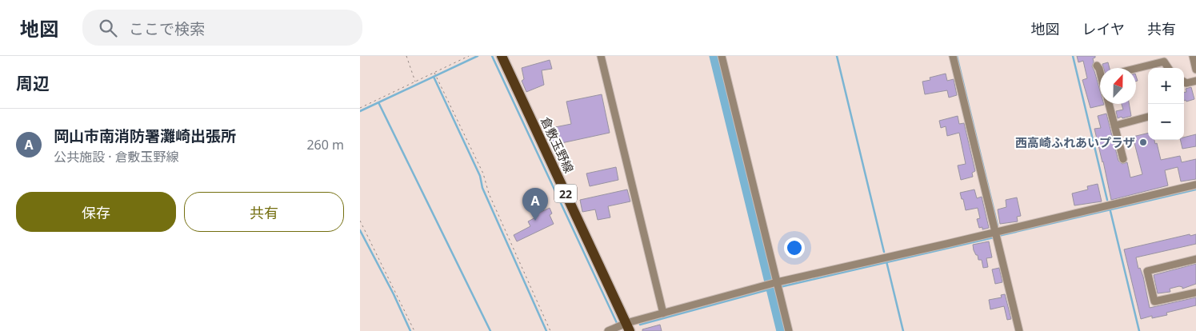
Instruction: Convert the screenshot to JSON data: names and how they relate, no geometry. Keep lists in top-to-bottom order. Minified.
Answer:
{"streets":{"main road":["倉敷玉野線","22"]},"places":["西高崎ふれあいプラザ"],"north":"top","page":{"header":"地図","search":"ここで検索","nav":["地図","レイヤ","共有"],"heading":"周辺","map_buttons":["+","−"],"list":[{"mark":"A","name":"岡山市南消防署灘崎出張所","note":"公共施設 · 倉敷玉野線","value":"260 m"}],"buttons":["保存","共有"],"pins":"A"}}
